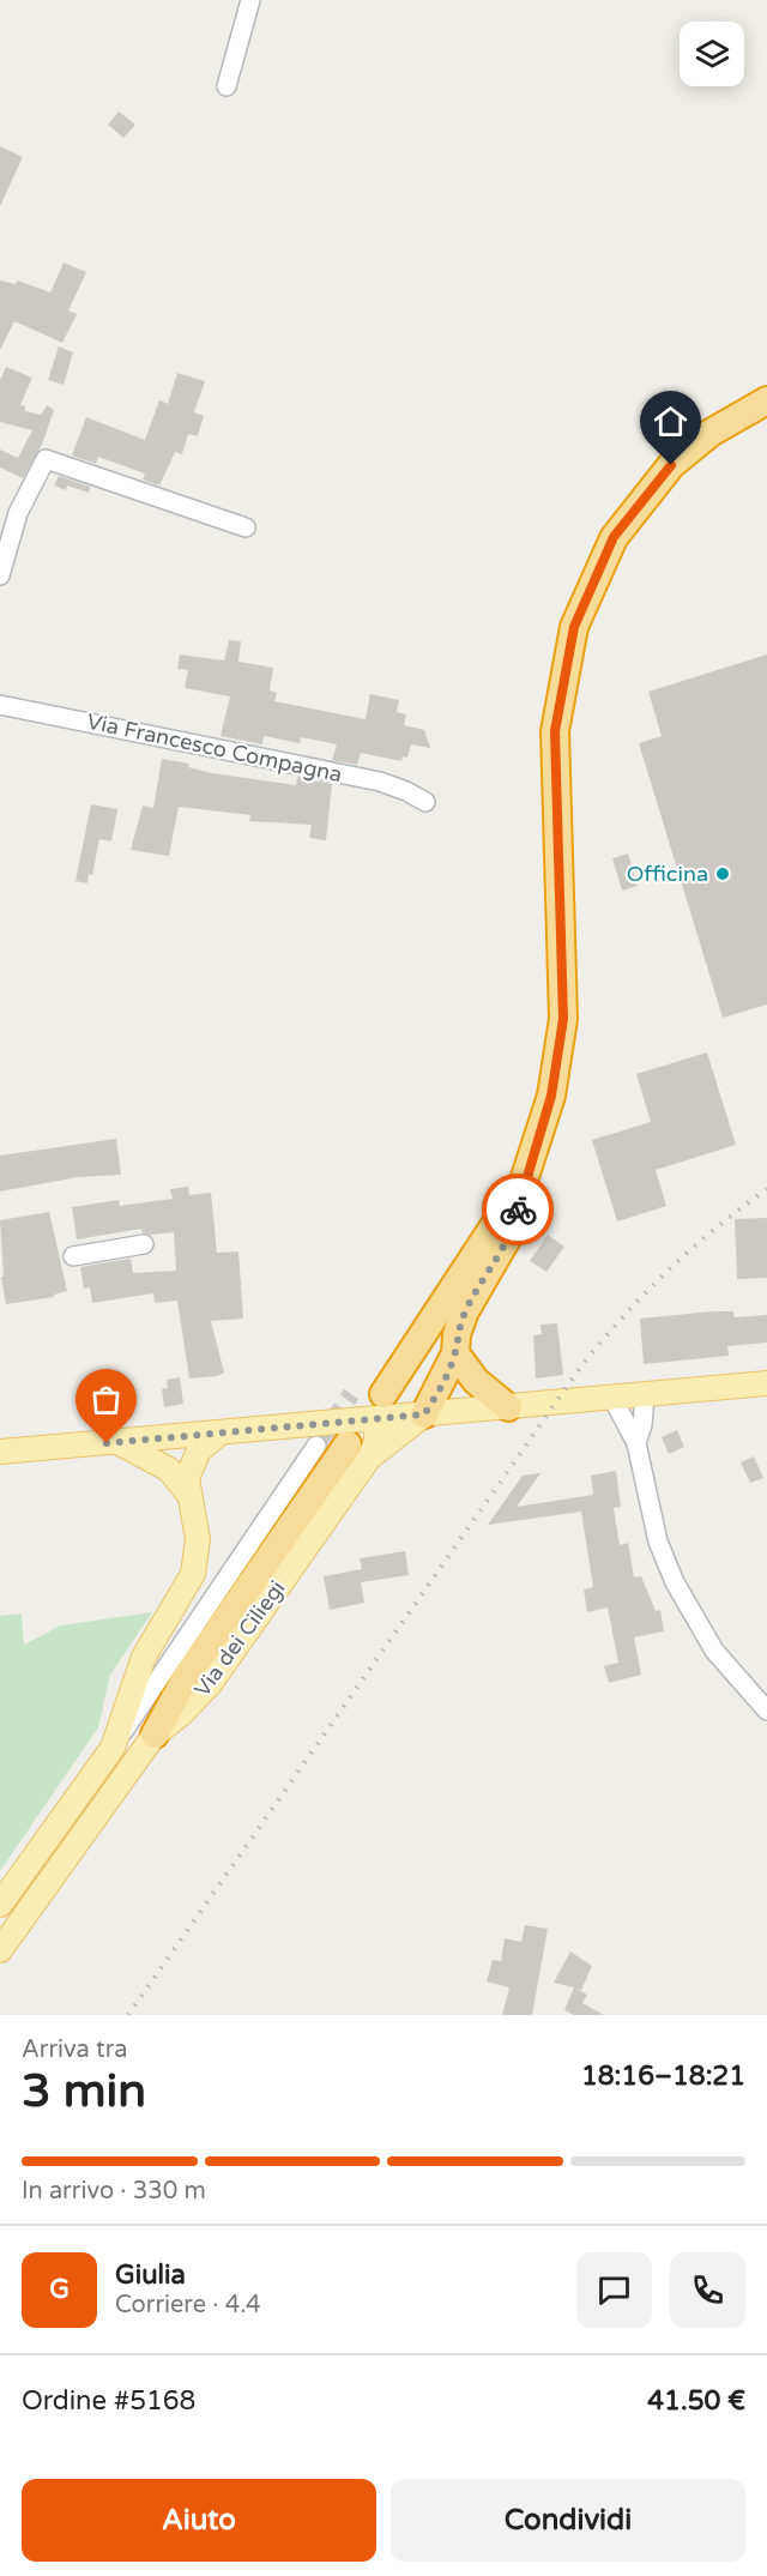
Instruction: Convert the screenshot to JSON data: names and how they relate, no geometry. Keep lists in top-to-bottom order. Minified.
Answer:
{"streets":{"street":["Via Francesco Compagna"]},"places":["Officina"],"page":{"heading":["3 min","Arriva tra","18:16–18:21"],"panel":["Giulia","Corriere · 4.4","Ordine #5168","41.50 €"],"bar":"In arrivo · 330 m","round":"G","buttons":["Aiuto","Condividi"]}}
